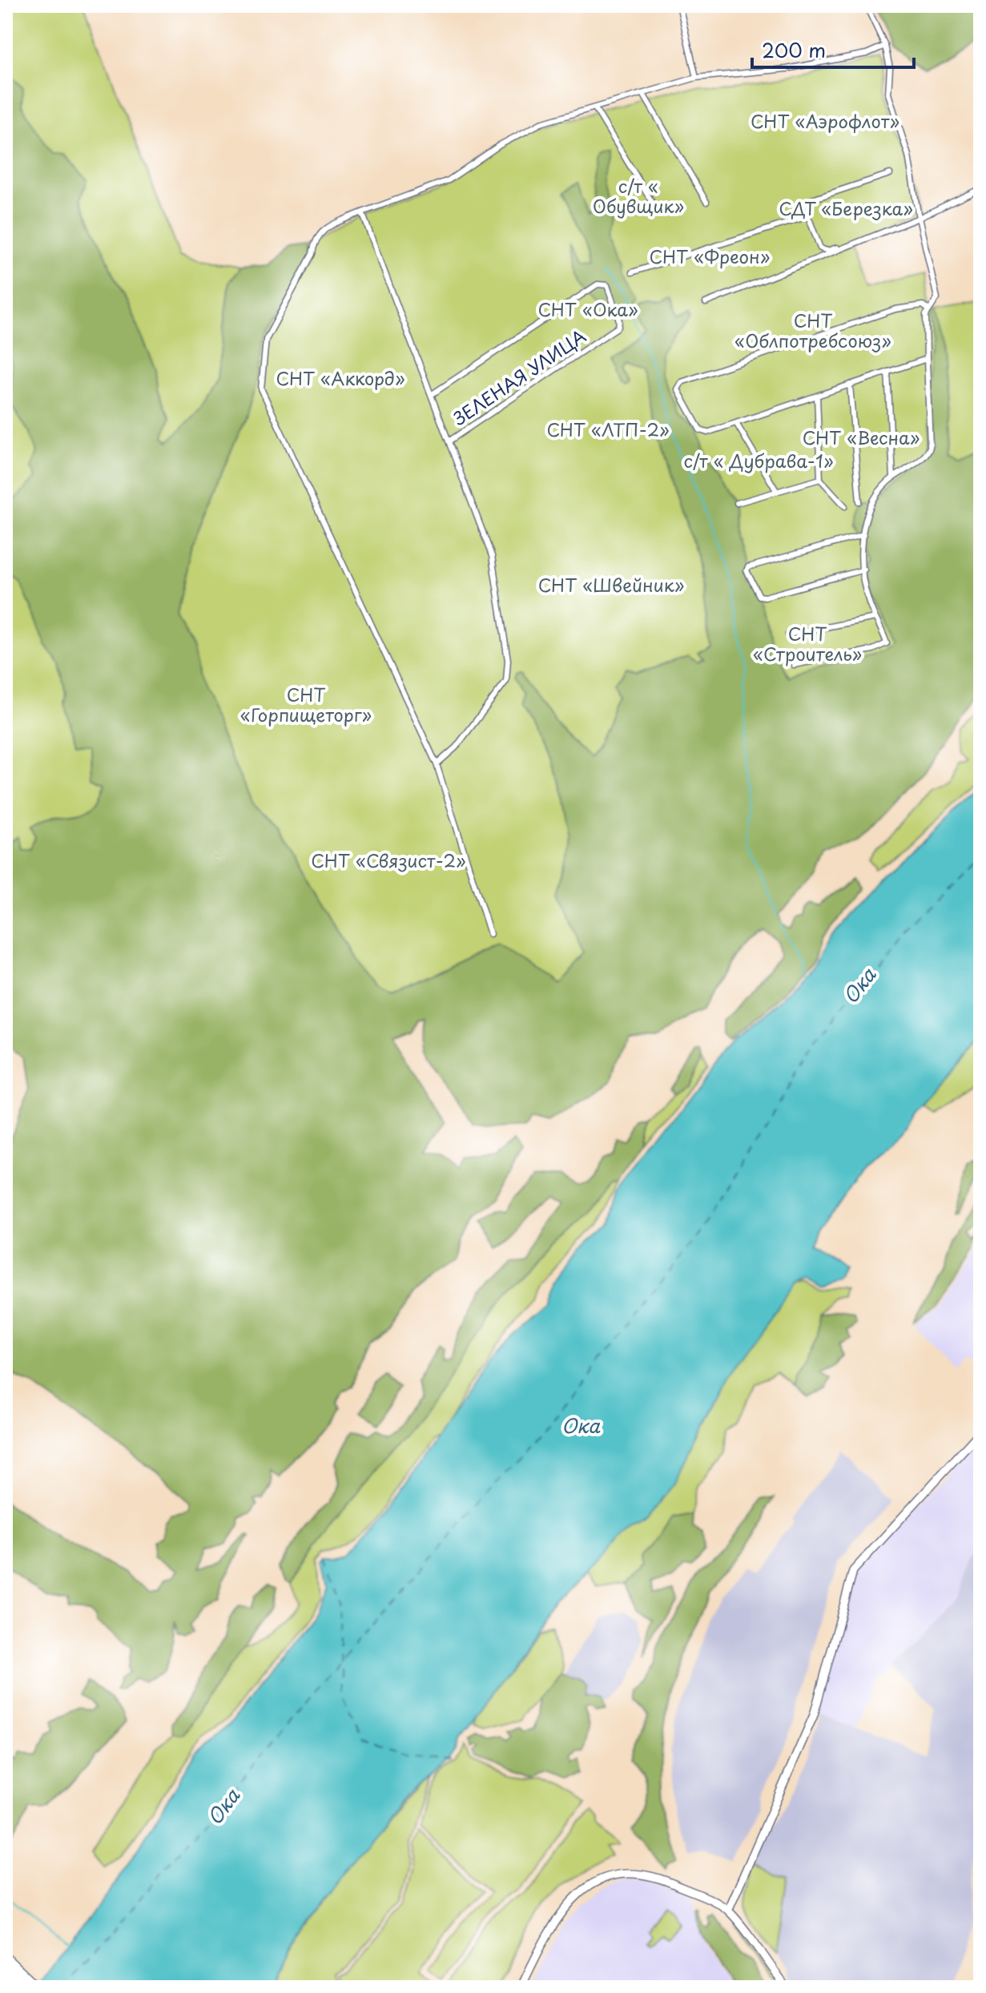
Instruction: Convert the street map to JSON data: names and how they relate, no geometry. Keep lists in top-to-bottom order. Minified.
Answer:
{"streets":{"street":["ЗЕЛЕНАЯ УЛИЦА"]},"water":["Ока"],"parks":["СНТ «Аэрофлот»","с/т « Обувщик»","СДТ «Березка»","СНТ «Фреон»","СНТ «Ока»","СНТ «Облпотребсоюз»","СНТ «Аккорд»","СНТ «ЛТП-2»","СНТ «Весна»","с/т « Дубрава-1»","СНТ «Швейник»","СНТ «Строитель»","СНТ «Горпищеторг»","СНТ «Связист-2»"],"scale_bar":"200 m"}
